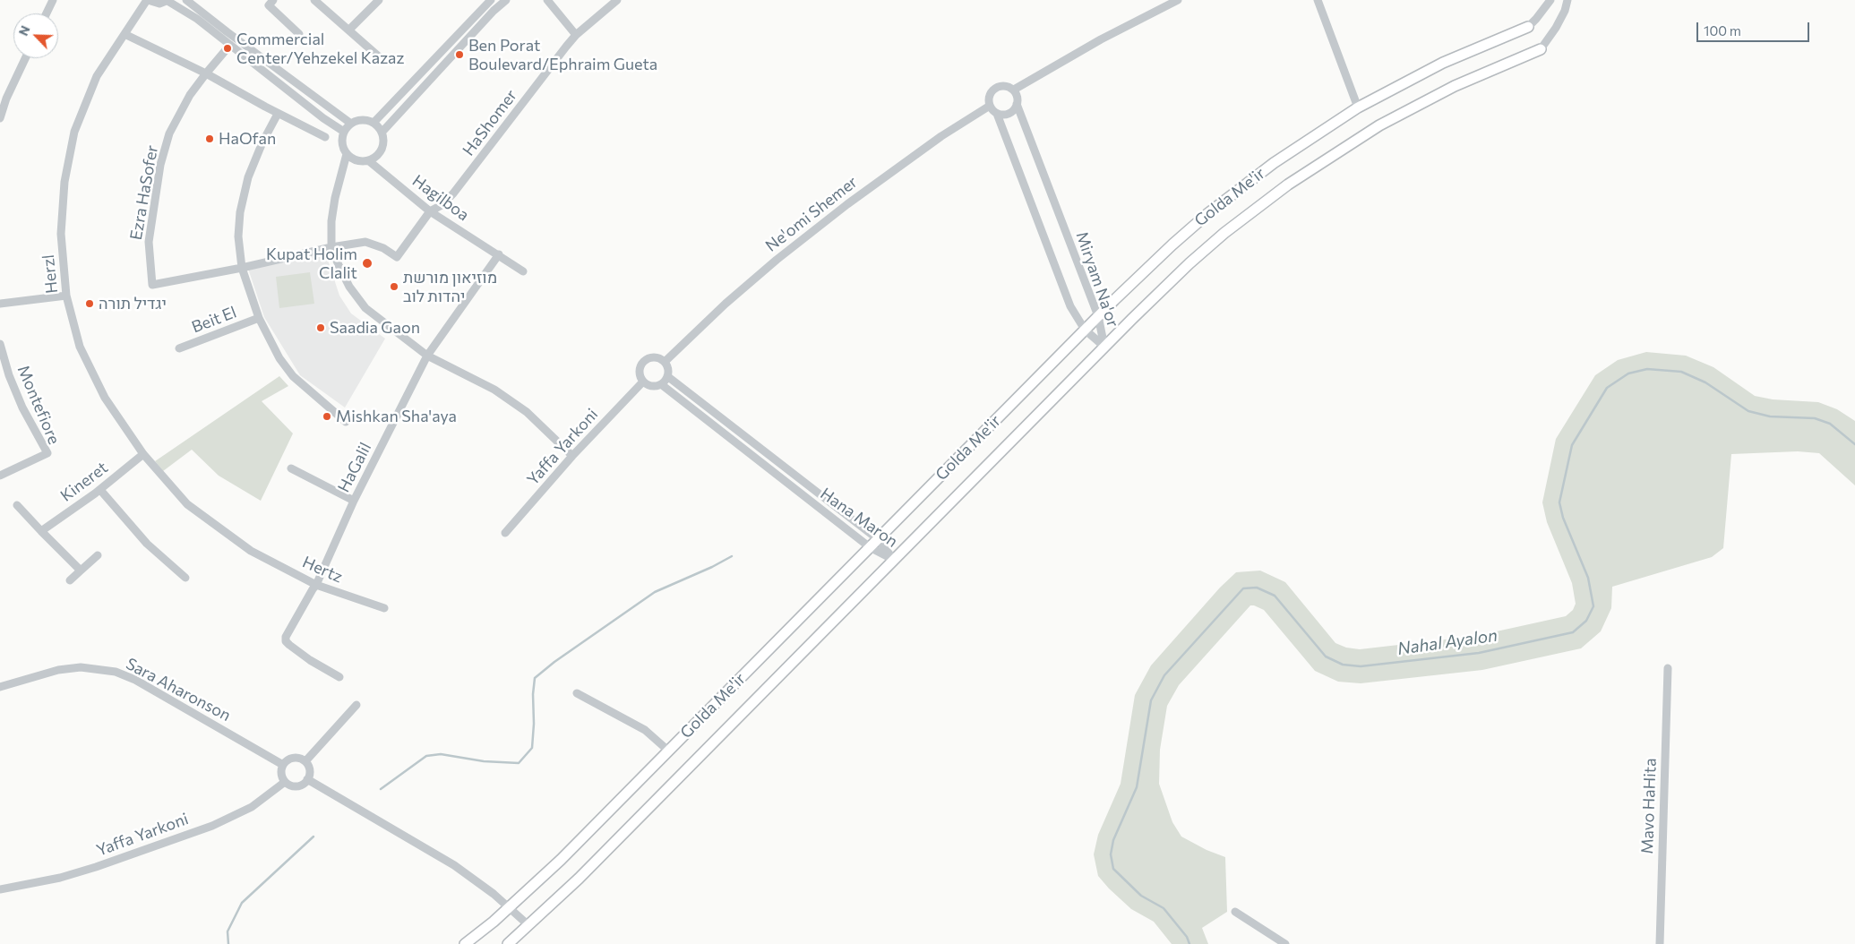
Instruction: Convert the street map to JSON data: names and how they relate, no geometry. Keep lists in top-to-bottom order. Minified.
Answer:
{"streets":{"main road":["Golda Me'ir"],"street":["HaShomer","Ezra HaSofer","Hagilboa","Ne'omi Shemer","Herzl","Miryam Na'or","Beit El","Montefiore","Yaffa Yarkoni","HaGalil","Kineret","Hana Maron","Hertz","Sara Aharonson","Mavo HaHita"]},"crossings":[["HaShomer","Hagilboa"],["Golda Me'ir","Miryam Na'or"],["Golda Me'ir","Hana Maron"],["Hagilboa","HaGalil"],["Ne'omi Shemer","Miryam Na'or"],["Ne'omi Shemer","Yaffa Yarkoni"],["Ne'omi Shemer","Hana Maron"],["Herzl","Kineret"],["Herzl","Hertz"],["Yaffa Yarkoni","Hana Maron"],["Yaffa Yarkoni","Sara Aharonson"],["HaGalil","Hertz"]],"water":["Nahal Ayalon"],"places":["Commercial Center/Yehzekel Kazaz","Ben Porat Boulevard/Ephraim Gueta","HaOfan","Kupat Holim Clalit","מוזיאון מורשת יהדות לוב","יגדיל תורה","Saadia Gaon","Mishkan Sha'aya"],"scale_bar":"100 m","north":"top left"}
